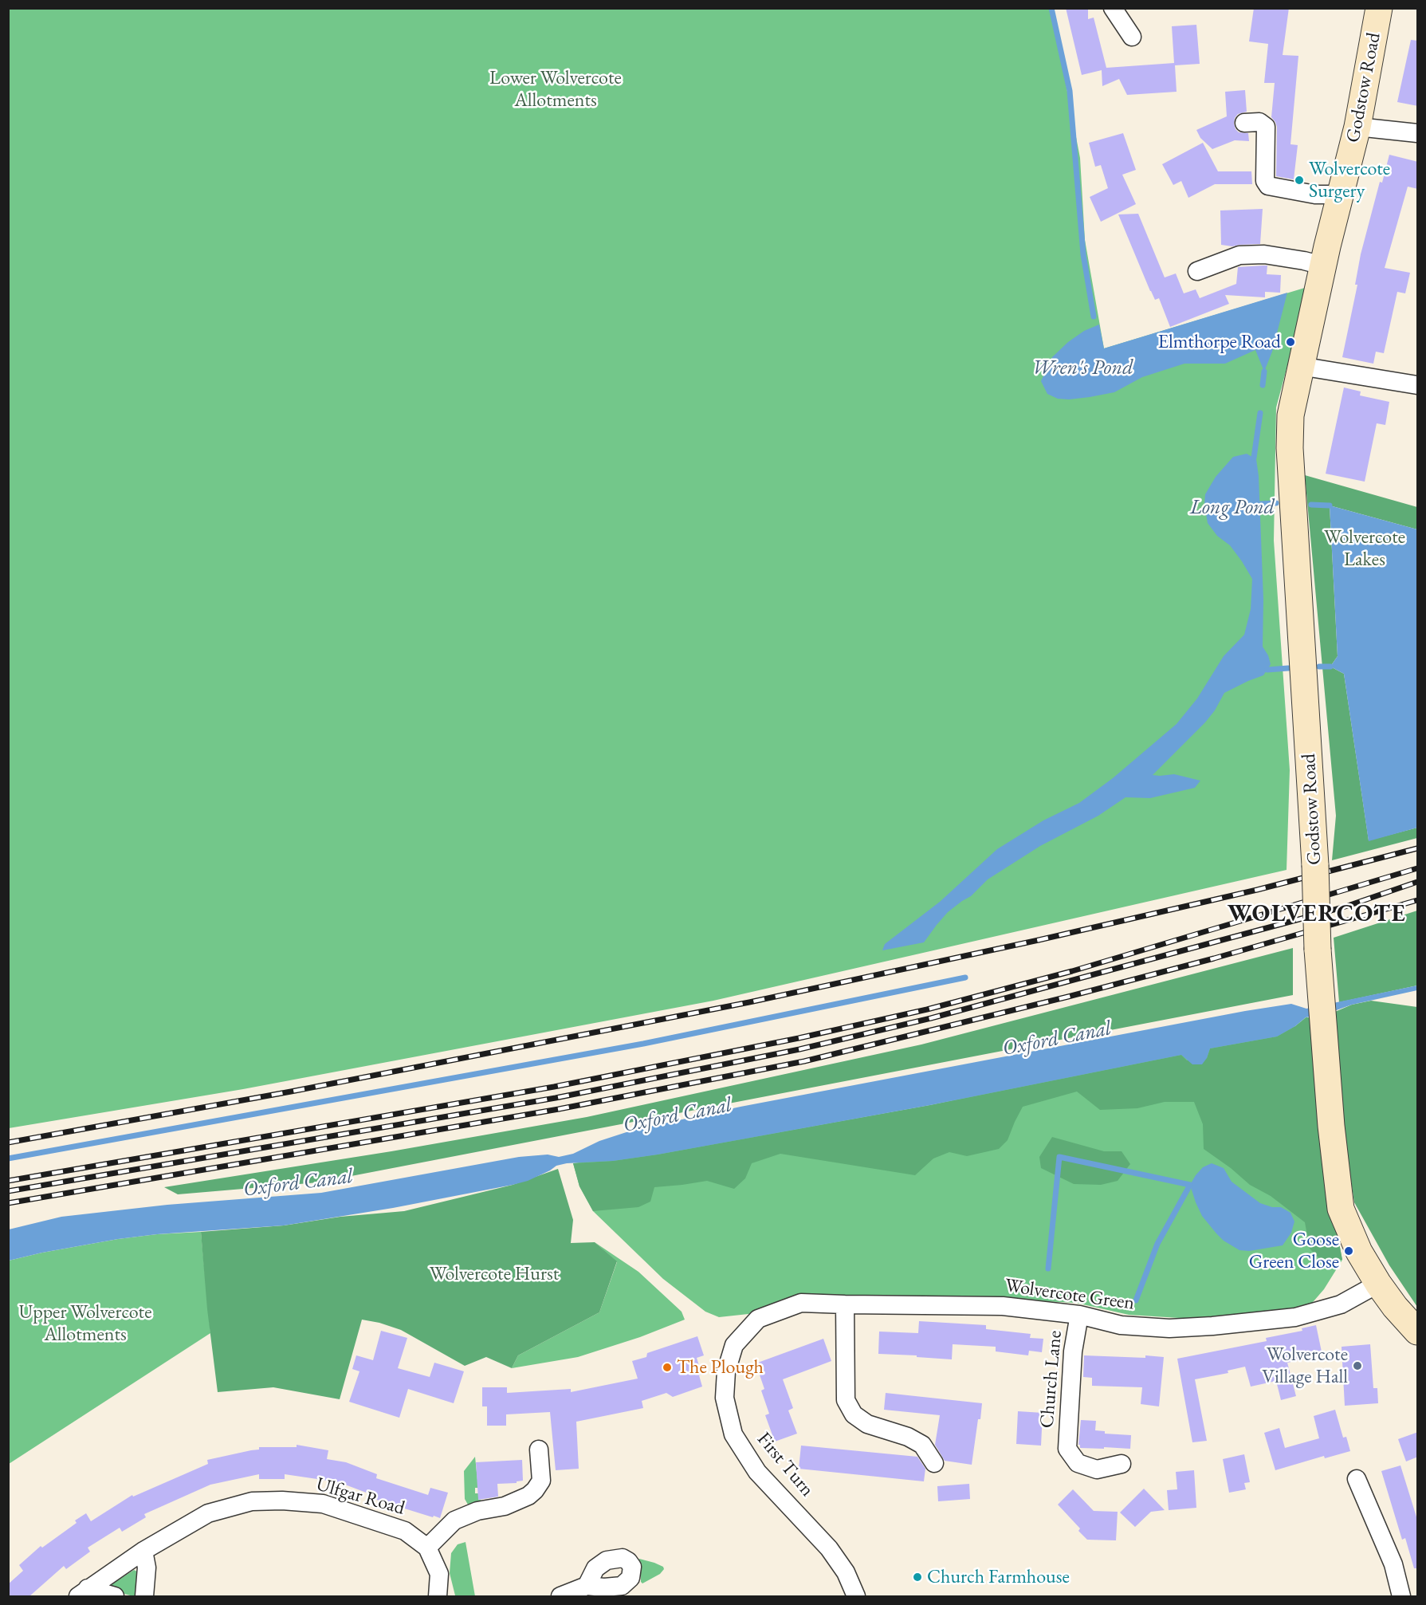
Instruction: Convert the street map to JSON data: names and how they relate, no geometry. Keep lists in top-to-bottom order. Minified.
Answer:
{"streets":{"street":["Godstow Road","Wolvercote Green","Church Lane","First Turn","Ulfgar Road"]},"crossings":[["Godstow Road","Wolvercote Green"],["Wolvercote Green","Church Lane"],["Wolvercote Green","First Turn"]],"districts":["WOLVERCOTE"],"water":["Wren's Pond","Long Pond","Oxford Canal"],"parks":["Lower Wolvercote Allotments","Wolvercote Lakes","Wolvercote Hurst","Upper Wolvercote Allotments"],"places":["Wolvercote Surgery","Elmthorpe Road","Goose Green Close","Wolvercote Village Hall","The Plough","Church Farmhouse"]}
